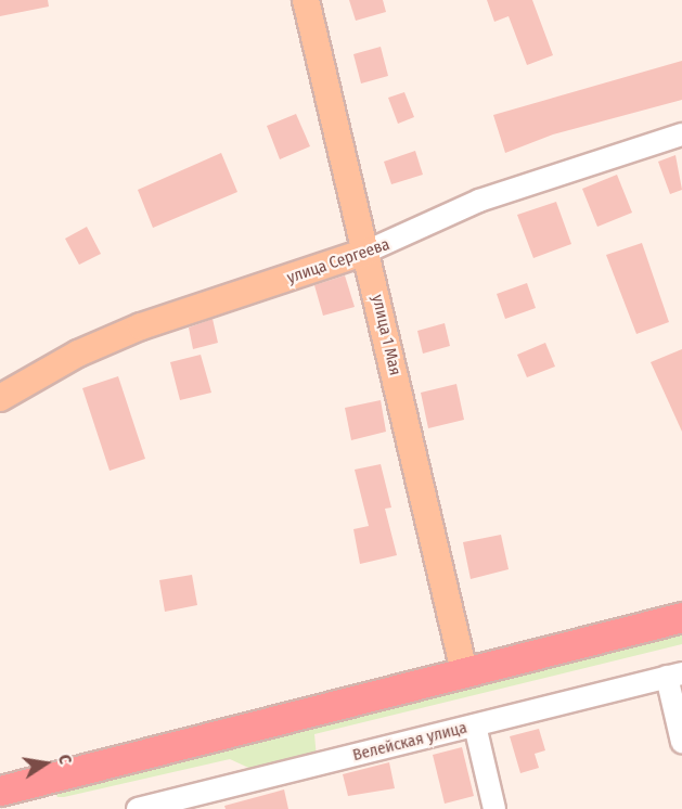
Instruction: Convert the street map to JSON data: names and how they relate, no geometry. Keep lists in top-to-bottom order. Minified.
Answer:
{"streets":{"main road":["улица Сергеева","улица 1 Мая"],"street":["Велейская улица"]},"crossings":[["улица Сергеева","улица 1 Мая"]],"north":"right"}
